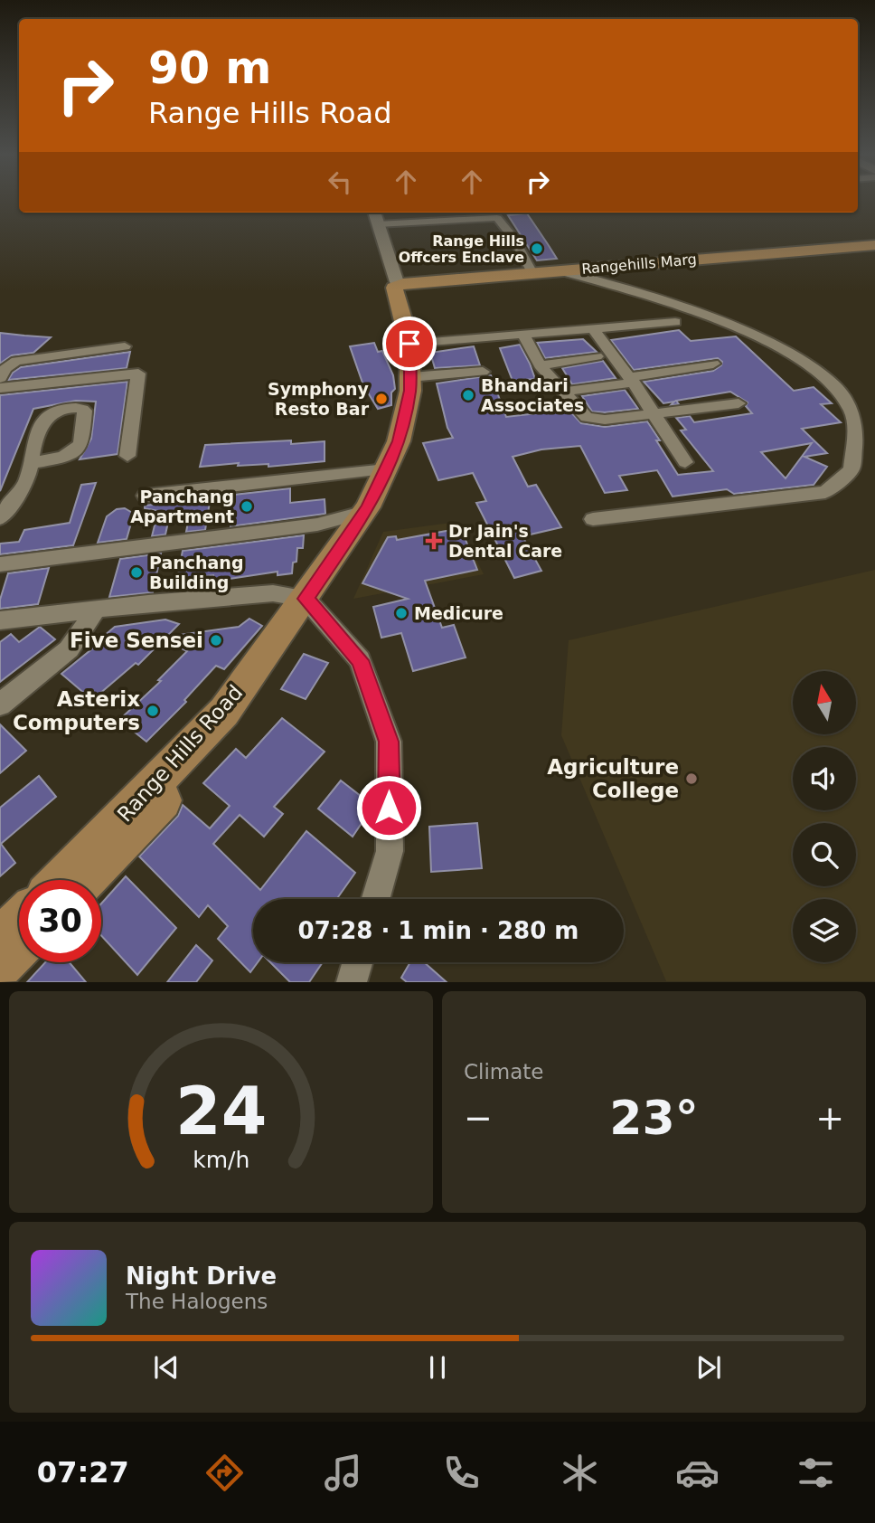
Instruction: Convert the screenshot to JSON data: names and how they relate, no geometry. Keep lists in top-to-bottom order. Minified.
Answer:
{"streets":{"main road":["Rangehills Marg","Range Hills Road"]},"crossings":[["Rangehills Marg","Range Hills Road"]],"places":{"other":["Range Hills Offcers Enclave","Bhandari Associates","Symphony Resto Bar","Panchang Apartment","Panchang Building","Medicure","Five Sensei","Asterix Computers","Agriculture College"],"health":["Dr Jain's Dental Care"]},"north":"top","page":{"turn":["90 m","Range Hills Road"],"limit":"30","trip":"07:28 · 1 min · 280 m","tile":"Climate","heat":["−","23°","+"],"song":["Night Drive","The Halogens"],"tabs":"07:27","gauge":["24","km/h"]}}
